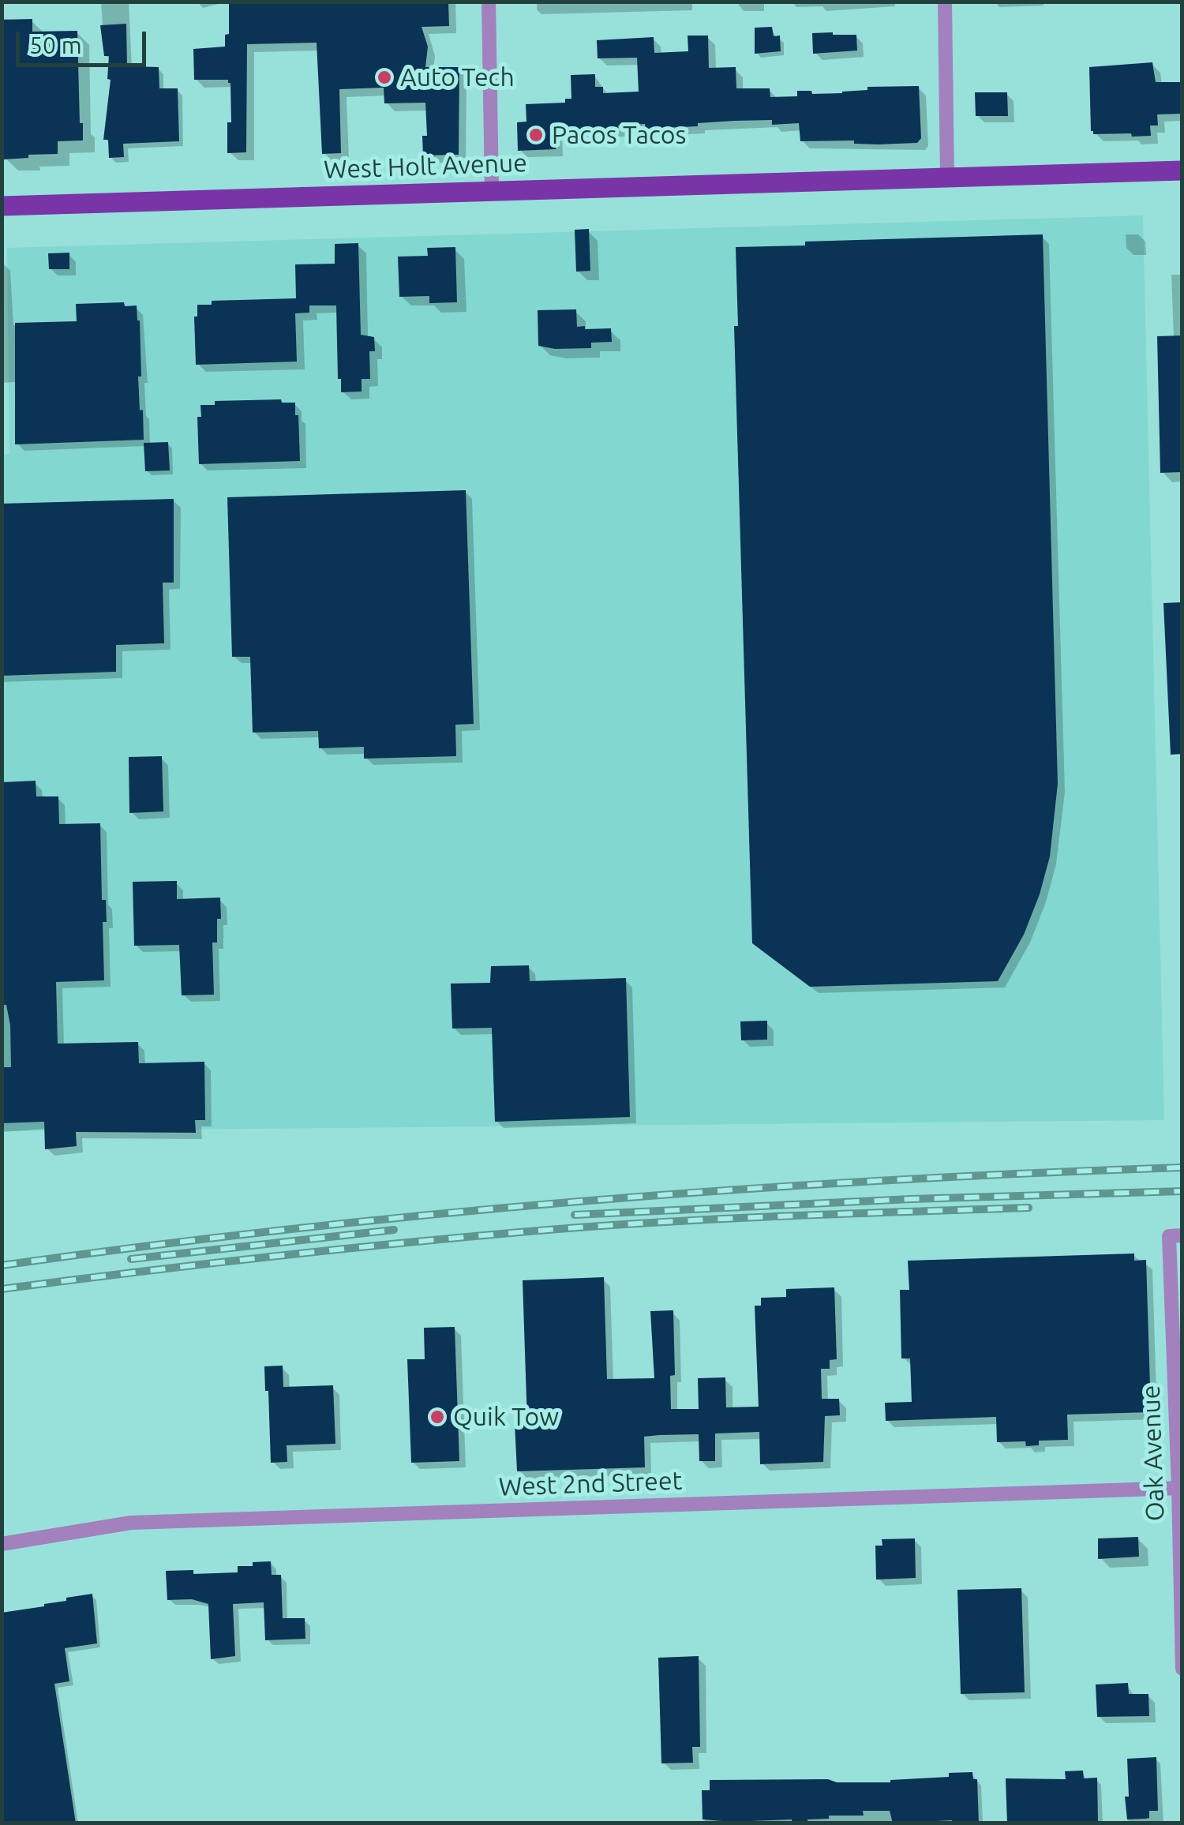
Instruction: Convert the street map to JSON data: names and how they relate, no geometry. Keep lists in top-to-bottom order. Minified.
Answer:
{"streets":{"main road":["West Holt Avenue"],"street":["Oak Avenue","West 2nd Street"]},"crossings":[["Oak Avenue","West 2nd Street"]],"places":["Auto Tech","Pacos Tacos","Quik Tow"],"scale_bar":"50 m"}
